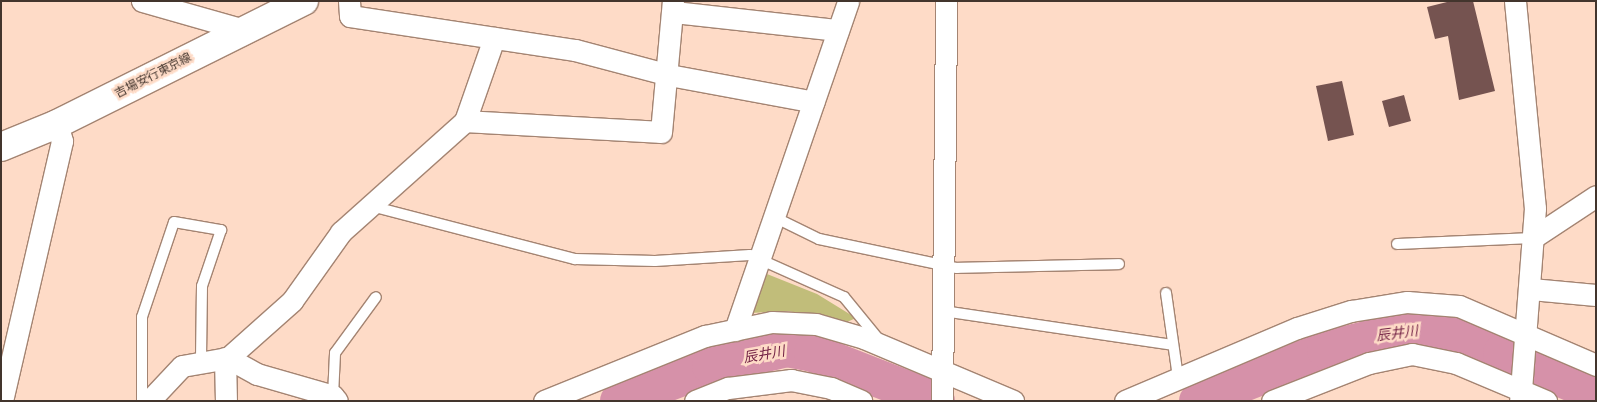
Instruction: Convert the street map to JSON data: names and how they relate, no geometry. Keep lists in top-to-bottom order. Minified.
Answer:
{"streets":{"main road":["吉場安行東京線"]},"water":["辰井川"]}
